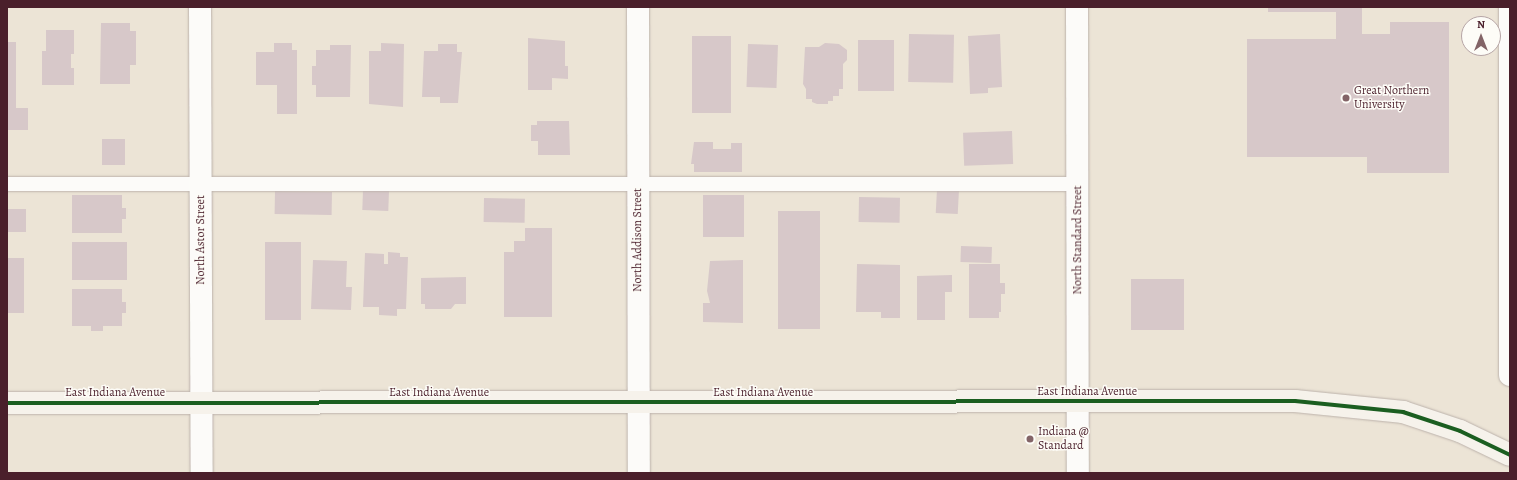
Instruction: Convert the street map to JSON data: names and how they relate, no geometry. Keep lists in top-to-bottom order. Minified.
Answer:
{"streets":{"main road":["East Indiana Avenue"],"street":["North Astor Street","North Addison Street","North Standard Street"]},"crossings":[["North Astor Street","East Indiana Avenue"],["North Addison Street","East Indiana Avenue"],["North Standard Street","East Indiana Avenue"]],"places":["Great Northern University","Indiana @ Standard"],"north":"top"}
